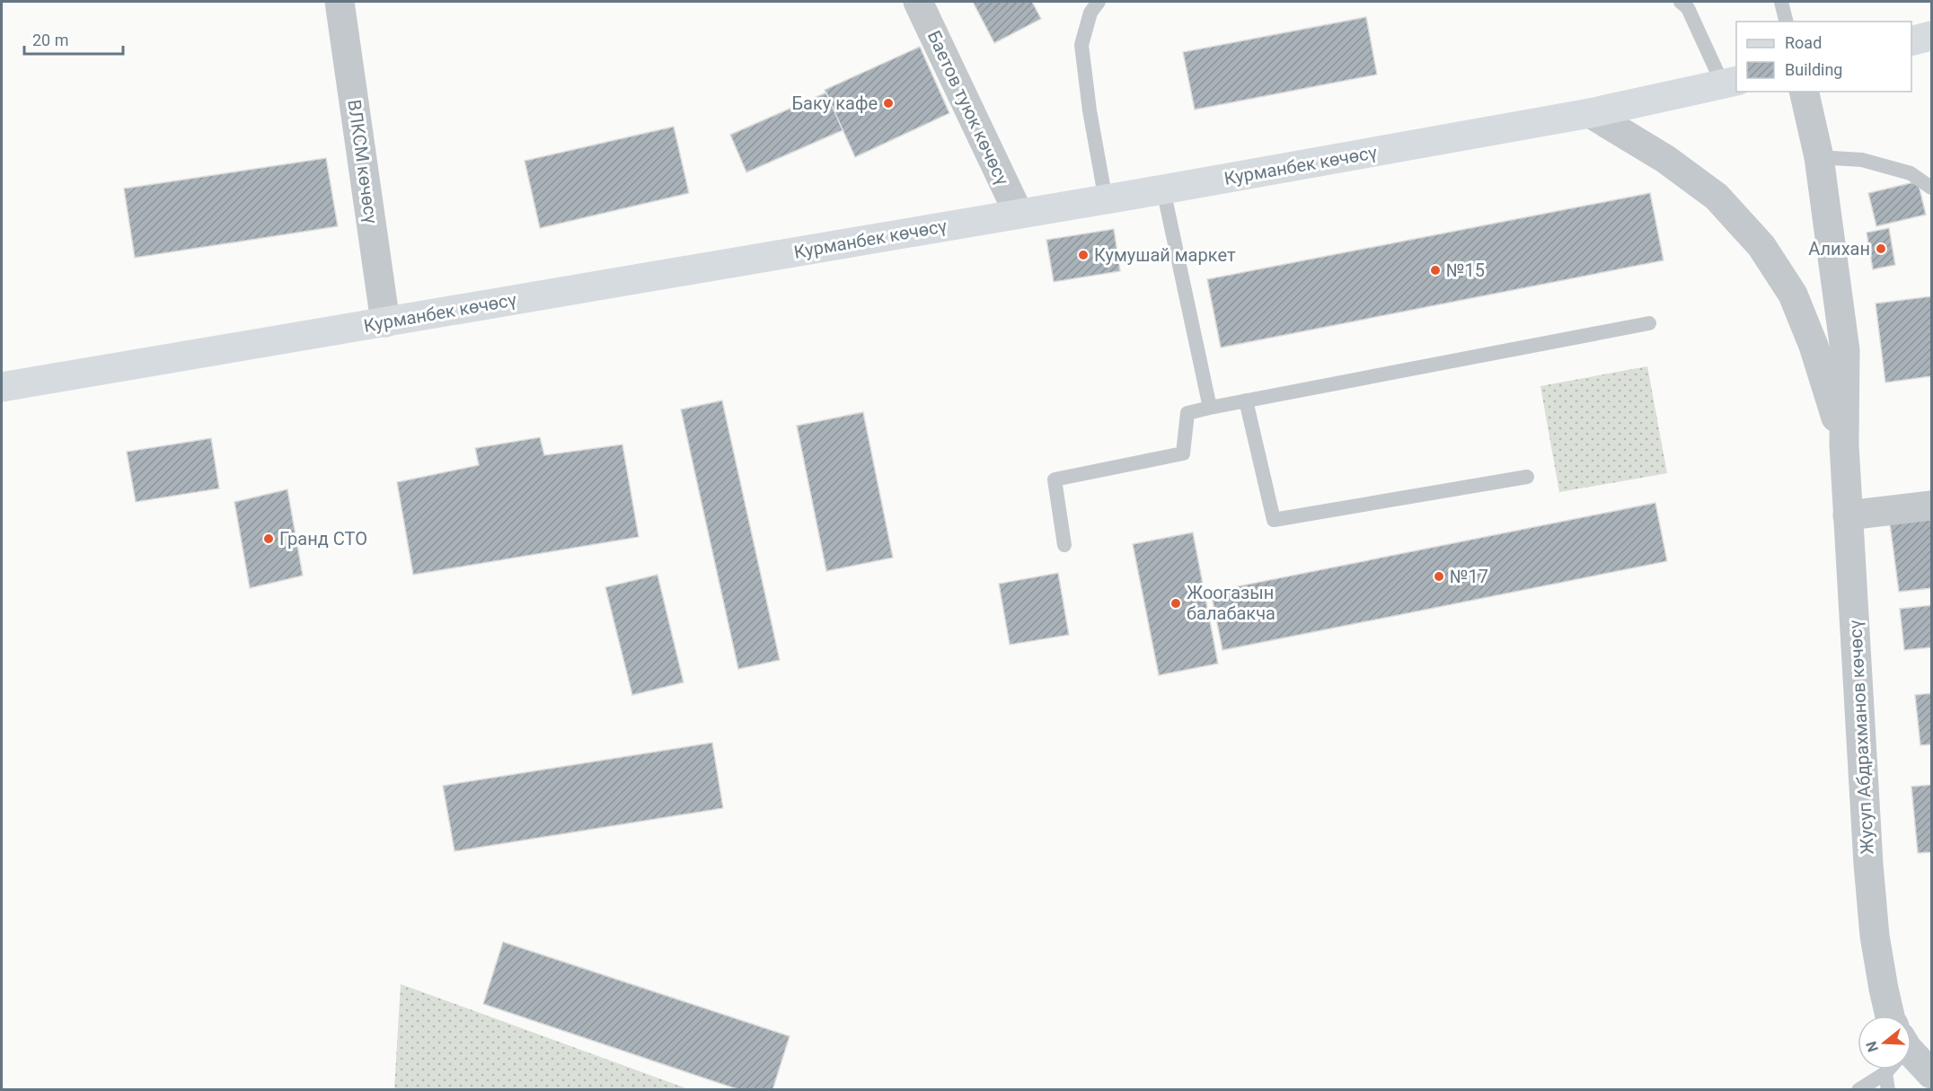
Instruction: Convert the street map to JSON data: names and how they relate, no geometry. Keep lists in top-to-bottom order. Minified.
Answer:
{"streets":{"main road":["Курманбек көчөсү"],"street":["Баетов туюк көчөсү","ВЛКСМ көчөсү","Жусуп Абдрахманов көчөсү"]},"crossings":[["Баетов туюк көчөсү","Курманбек көчөсү"],["ВЛКСМ көчөсү","Курманбек көчөсү"]],"places":["Баку кафе","Алихан","Кумушай маркет","№15","Гранд СТО","№17","Жоогазын балабакча"],"legend":["Road","Building"],"scale_bar":"20 m","north":"left"}
